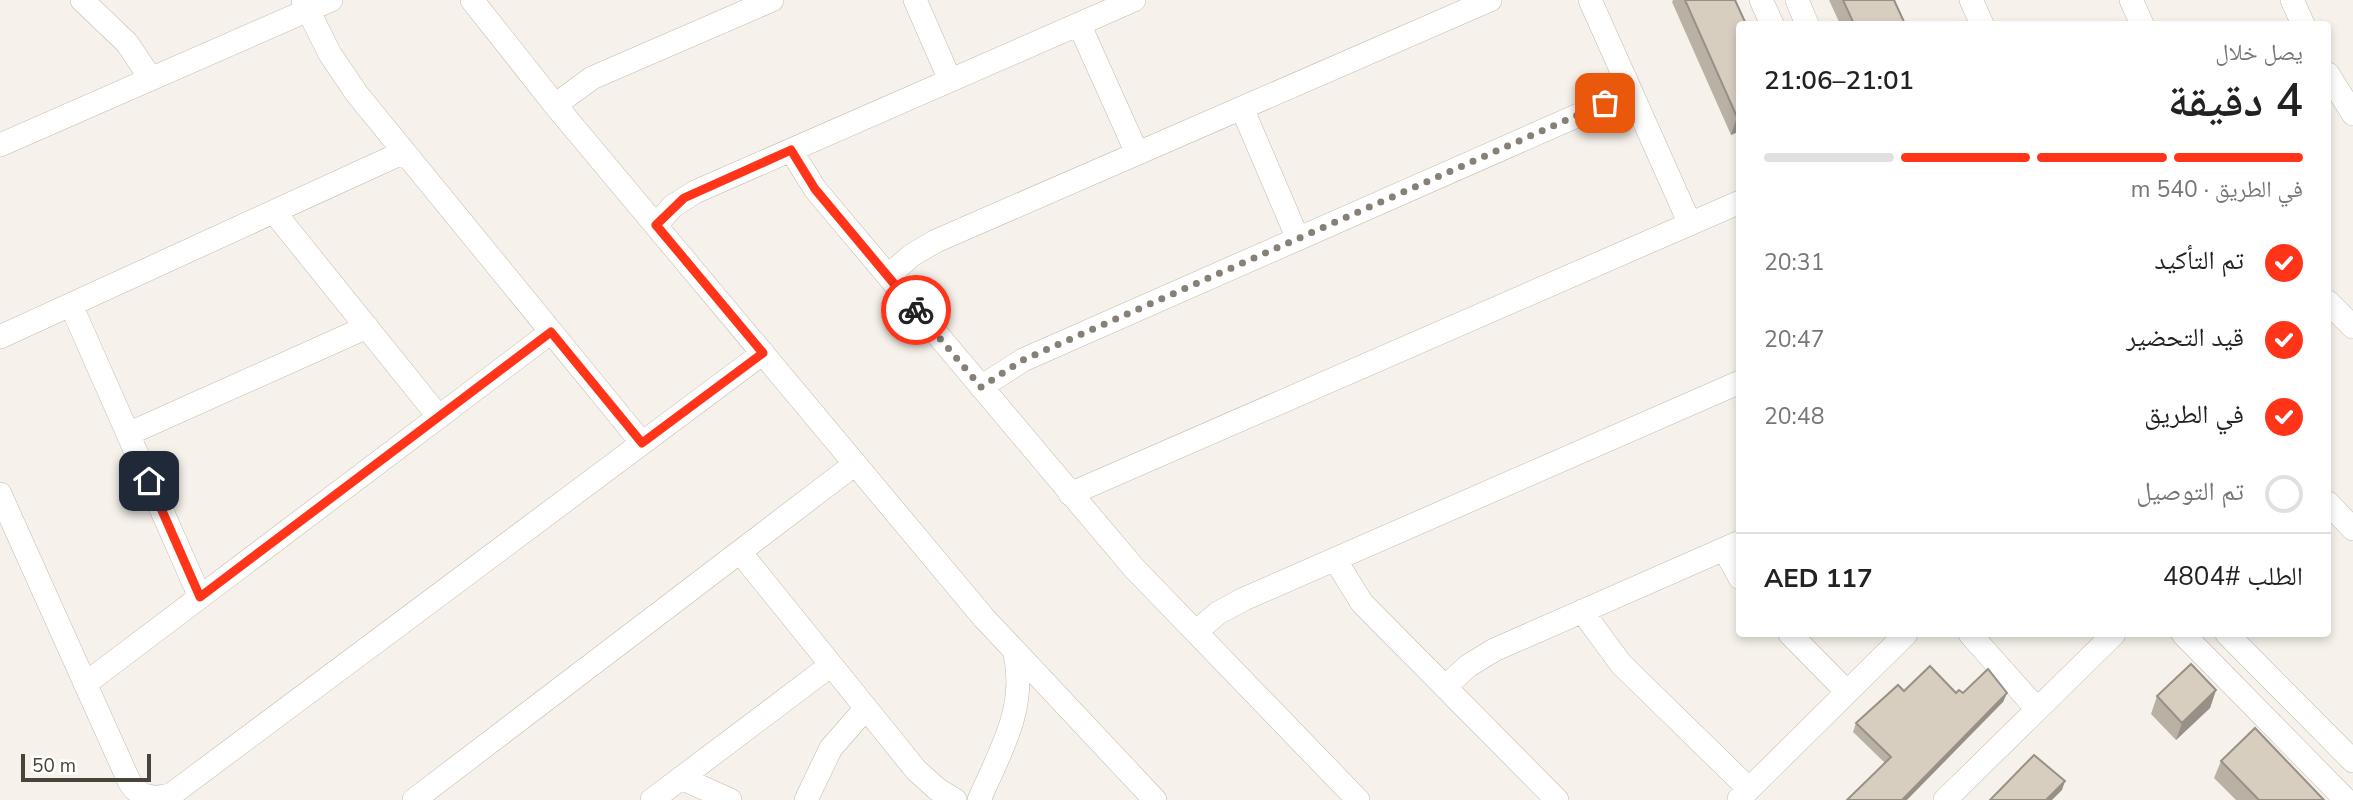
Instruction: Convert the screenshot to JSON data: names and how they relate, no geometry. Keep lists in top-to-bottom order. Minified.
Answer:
{"scale_bar":"50 m","page":{"heading":["4 دقيقة","يصل خلال","21:01–21:06"],"panel":["الطلب #4804","AED 117"],"bar":"في الطريق · 540 m","list":[["تم التأكيد","20:31"],["قيد التحضير","20:47"],["في الطريق","20:48"],"تم التوصيل"],"scale":"50 m"}}
